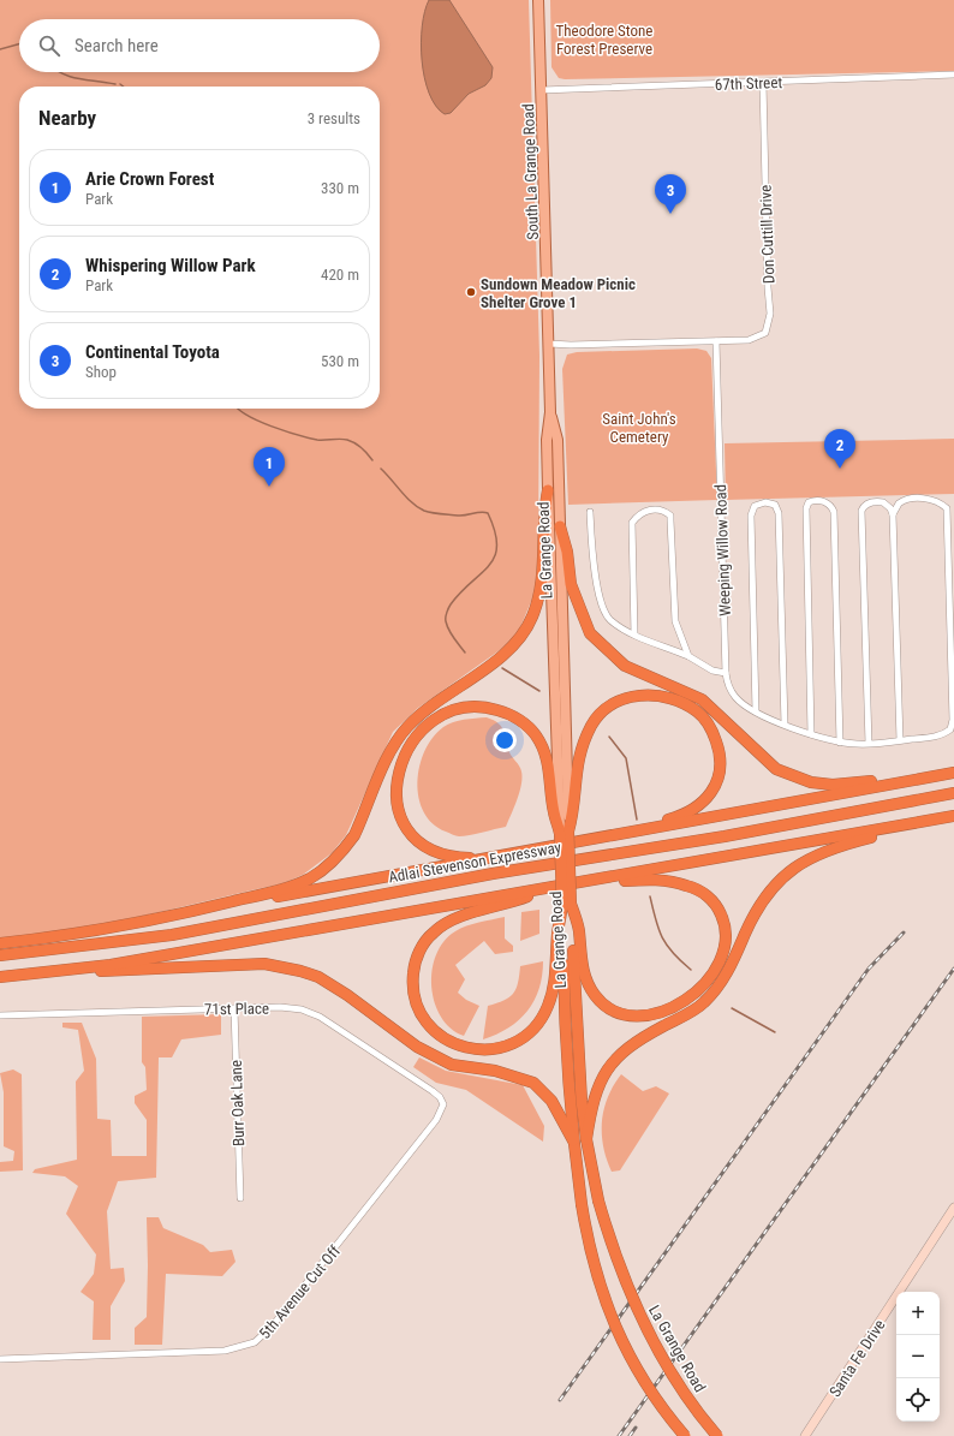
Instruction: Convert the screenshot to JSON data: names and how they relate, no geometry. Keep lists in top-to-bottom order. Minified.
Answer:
{"streets":{"highway":["La Grange Road","Adlai Stevenson Expressway"],"main road":["South La Grange Road"],"street":["67th Street","Don Cuttill Drive","Weeping Willow Road","71st Place","Burr Oak Lane","5th Avenue Cut Off","Santa Fe Drive"]},"crossings":[["67th Street","South La Grange Road"],["67th Street","Don Cuttill Drive"],["South La Grange Road","La Grange Road"],["Don Cuttill Drive","Weeping Willow Road"],["71st Place","Burr Oak Lane"],["71st Place","5th Avenue Cut Off"]],"parks":["Theodore Stone Forest Preserve","Saint John's Cemetery"],"places":["Sundown Meadow Picnic Shelter Grove 1"],"page":{"search":"Search here","heading":["Nearby","3 results"],"list":[{"mark":"1","name":"Arie Crown Forest","note":"Park","value":"330 m"},{"mark":"2","name":"Whispering Willow Park","note":"Park","value":"420 m"},{"mark":"3","name":"Continental Toyota","note":"Shop","value":"530 m"}],"pins":["3","2","1"],"map_buttons":["+","−"]}}
